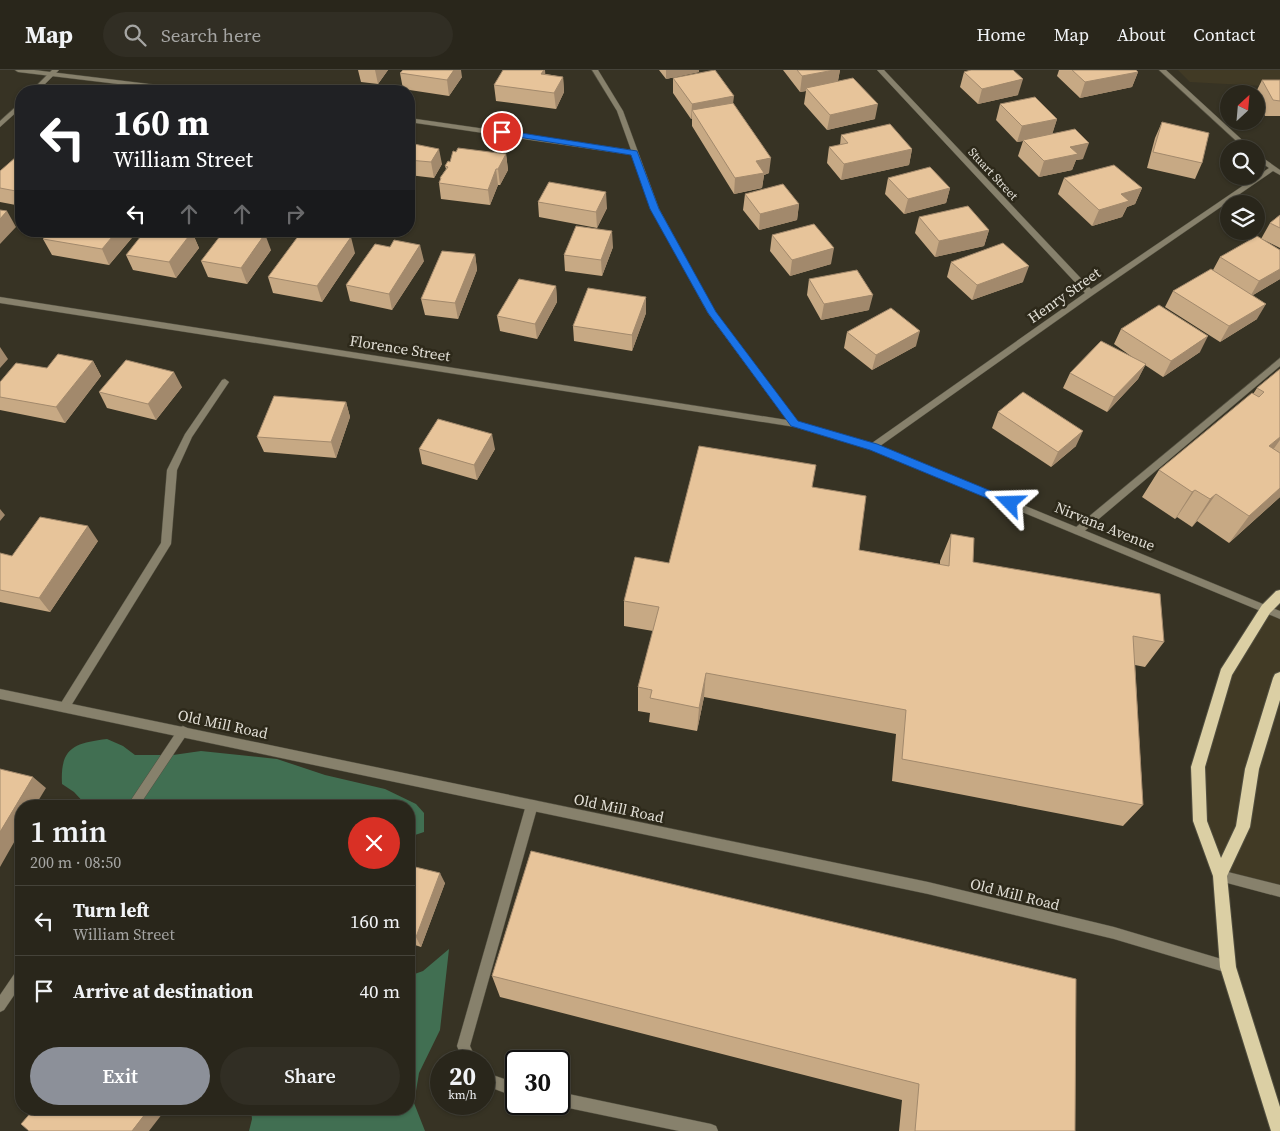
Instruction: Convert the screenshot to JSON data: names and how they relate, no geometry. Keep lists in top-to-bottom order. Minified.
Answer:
{"streets":{"street":["Stuart Street","Henry Street","Florence Street","Nirvana Avenue","Old Mill Road"]},"crossings":[["Stuart Street","Henry Street"],["Henry Street","Nirvana Avenue"],["Florence Street","Nirvana Avenue"]],"north":"top right","page":{"header":"Map","search":"Search here","nav":["Home","Map","About","Contact"],"turn":["160 m","William Street"],"heading":["1 min","200 m · 08:50"],"list":[{"name":"Turn left","note":"William Street","value":"160 m"},{"name":"Arrive at destination","value":"40 m"}],"buttons":["Exit","Share"],"speed":"20 km/h","limit":"30"}}
